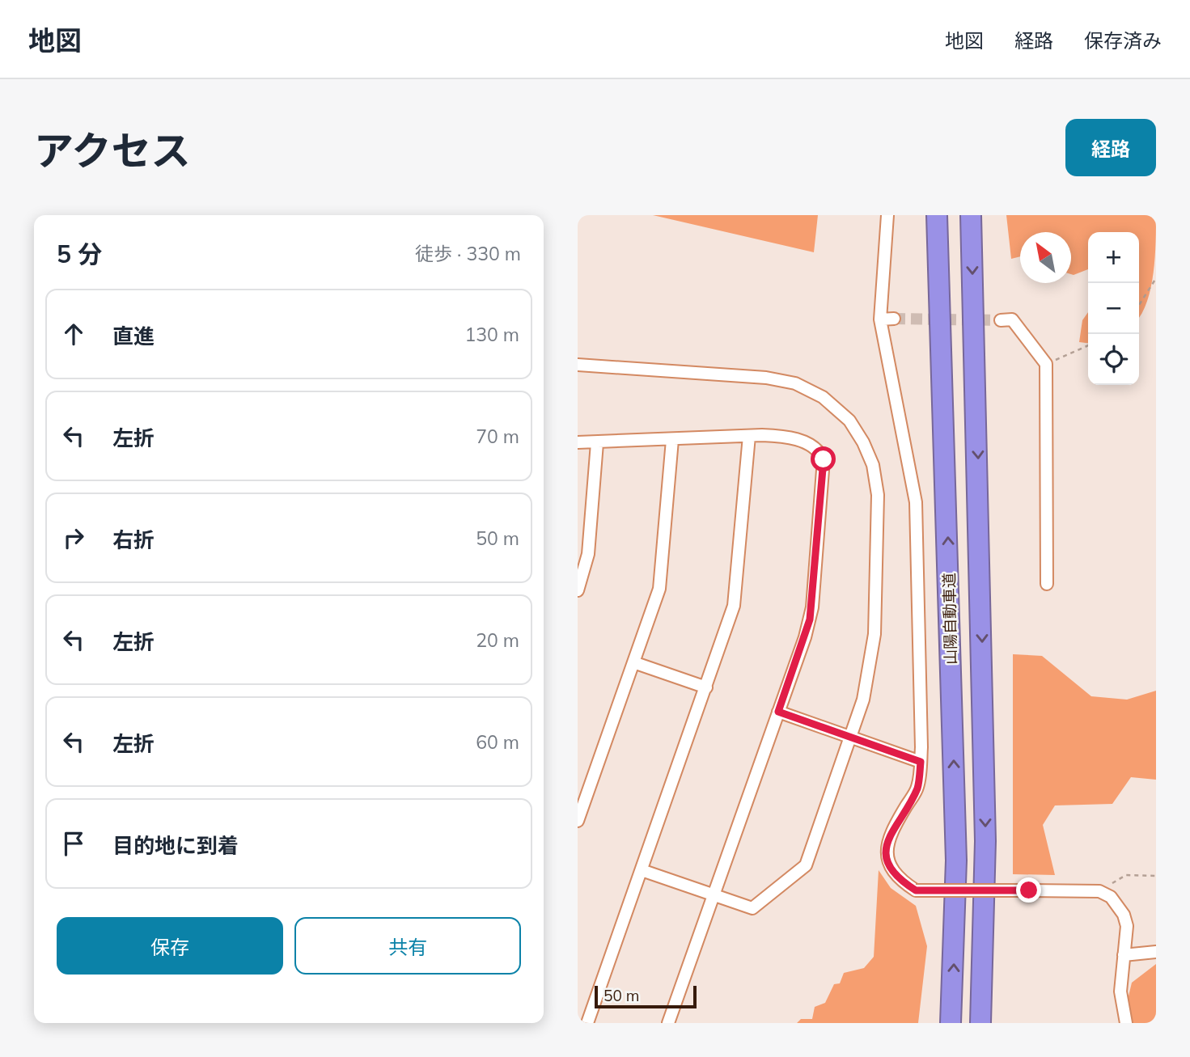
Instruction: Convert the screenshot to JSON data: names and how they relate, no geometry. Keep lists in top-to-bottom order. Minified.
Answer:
{"streets":{"highway":["山陽自動車道"]},"scale_bar":"50 m","north":"top left","page":{"header":"地図","nav":["地図","経路","保存済み"],"title":"アクセス","buttons":["経路",["保存","共有"]],"heading":["5 分","徒歩 · 330 m"],"map_buttons":["+","−"],"list":[["直進","130 m"],["左折","70 m"],["右折","50 m"],["左折","20 m"],["左折","60 m"],"目的地に到着"],"scale":"50 m"}}
